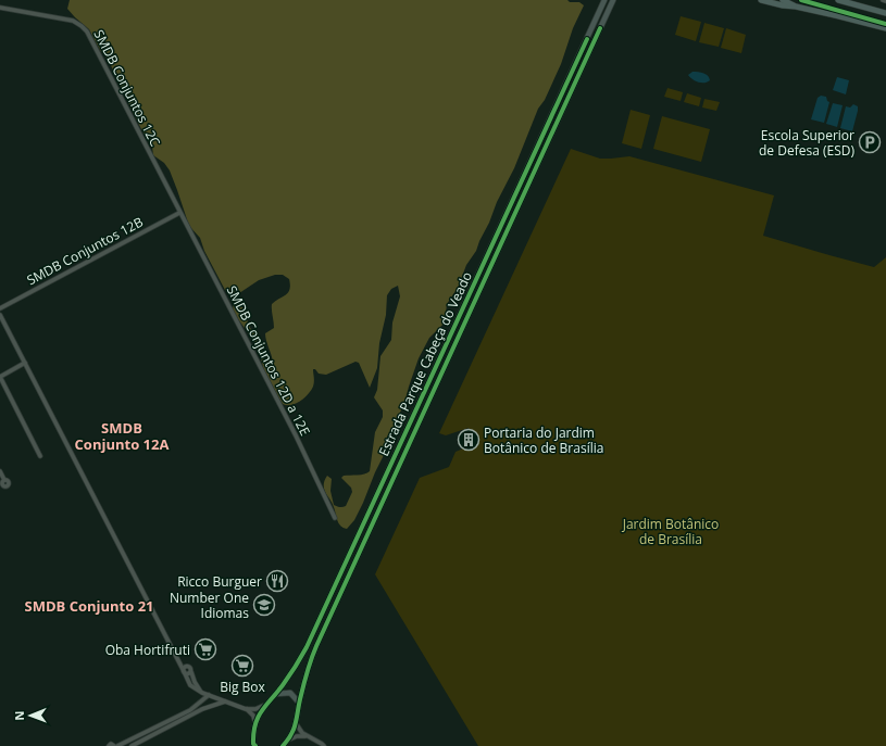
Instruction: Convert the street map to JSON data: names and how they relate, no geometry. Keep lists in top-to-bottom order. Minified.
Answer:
{"streets":{"main road":["Estrada Parque Cabeça do Veado"],"street":["SMDB Conjuntos 12C","SMDB Conjuntos 12B","SMDB Conjuntos 12D a 12E"]},"crossings":[["SMDB Conjuntos 12C","SMDB Conjuntos 12B"],["SMDB Conjuntos 12C","SMDB Conjuntos 12D a 12E"],["SMDB Conjuntos 12B","SMDB Conjuntos 12D a 12E"]],"districts":["SMDB Conjunto 12A","SMDB Conjunto 21"],"parks":["Jardim Botânico de Brasília"],"places":{"parking":["Escola Superior de Defesa (ESD)"],"building":["Portaria do Jardim Botânico de Brasília"],"restaurant":["Ricco Burguer"],"school or university":["Number One Idiomas"],"supermarket":["Oba Hortifruti","Big Box"]},"north":"left"}
